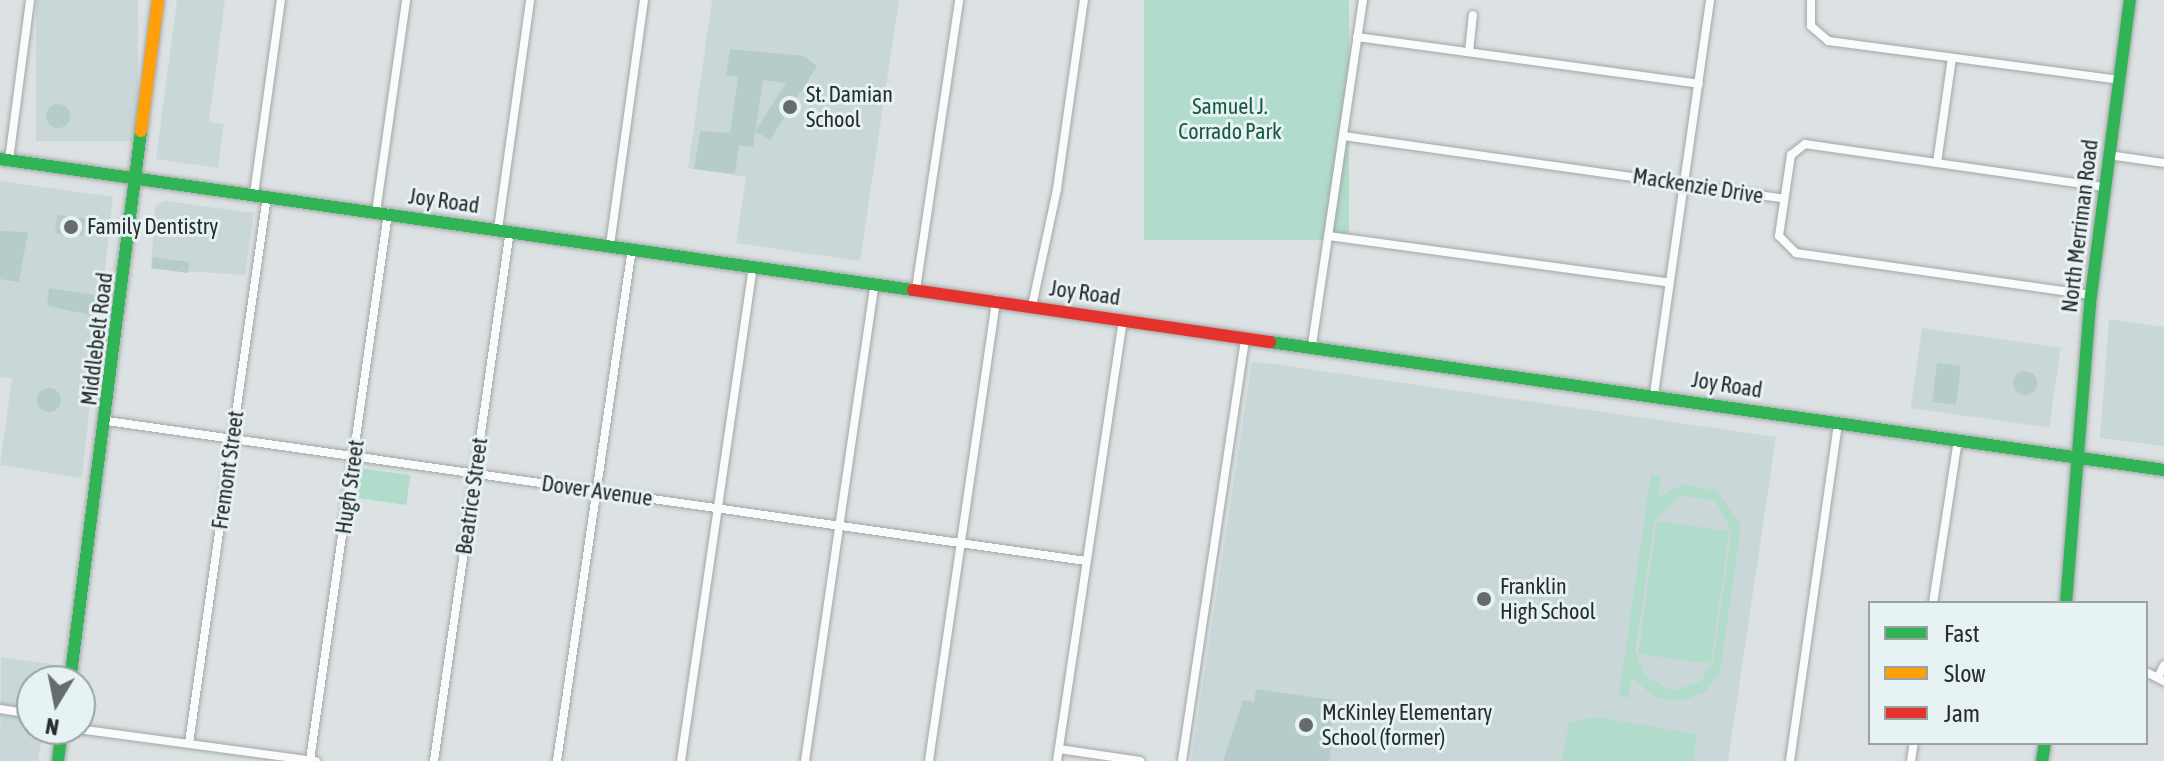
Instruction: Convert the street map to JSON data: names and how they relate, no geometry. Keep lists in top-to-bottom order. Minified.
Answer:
{"streets":{"street":["Mackenzie Drive","Joy Road","North Merriman Road","Middlebelt Road","Fremont Street","Hugh Street","Dover Avenue","Beatrice Street"]},"crossings":[["Mackenzie Drive","North Merriman Road"],["Joy Road","North Merriman Road"],["Joy Road","Middlebelt Road"],["Joy Road","Fremont Street"],["Joy Road","Hugh Street"],["Joy Road","Beatrice Street"],["Middlebelt Road","Dover Avenue"],["Fremont Street","Dover Avenue"],["Hugh Street","Dover Avenue"],["Dover Avenue","Beatrice Street"]],"parks":["Samuel J. Corrado Park"],"places":["St. Damian School","Family Dentistry","Franklin High School","McKinley Elementary School (former)"],"legend":["Fast","Slow","Jam"],"north":"bottom"}
